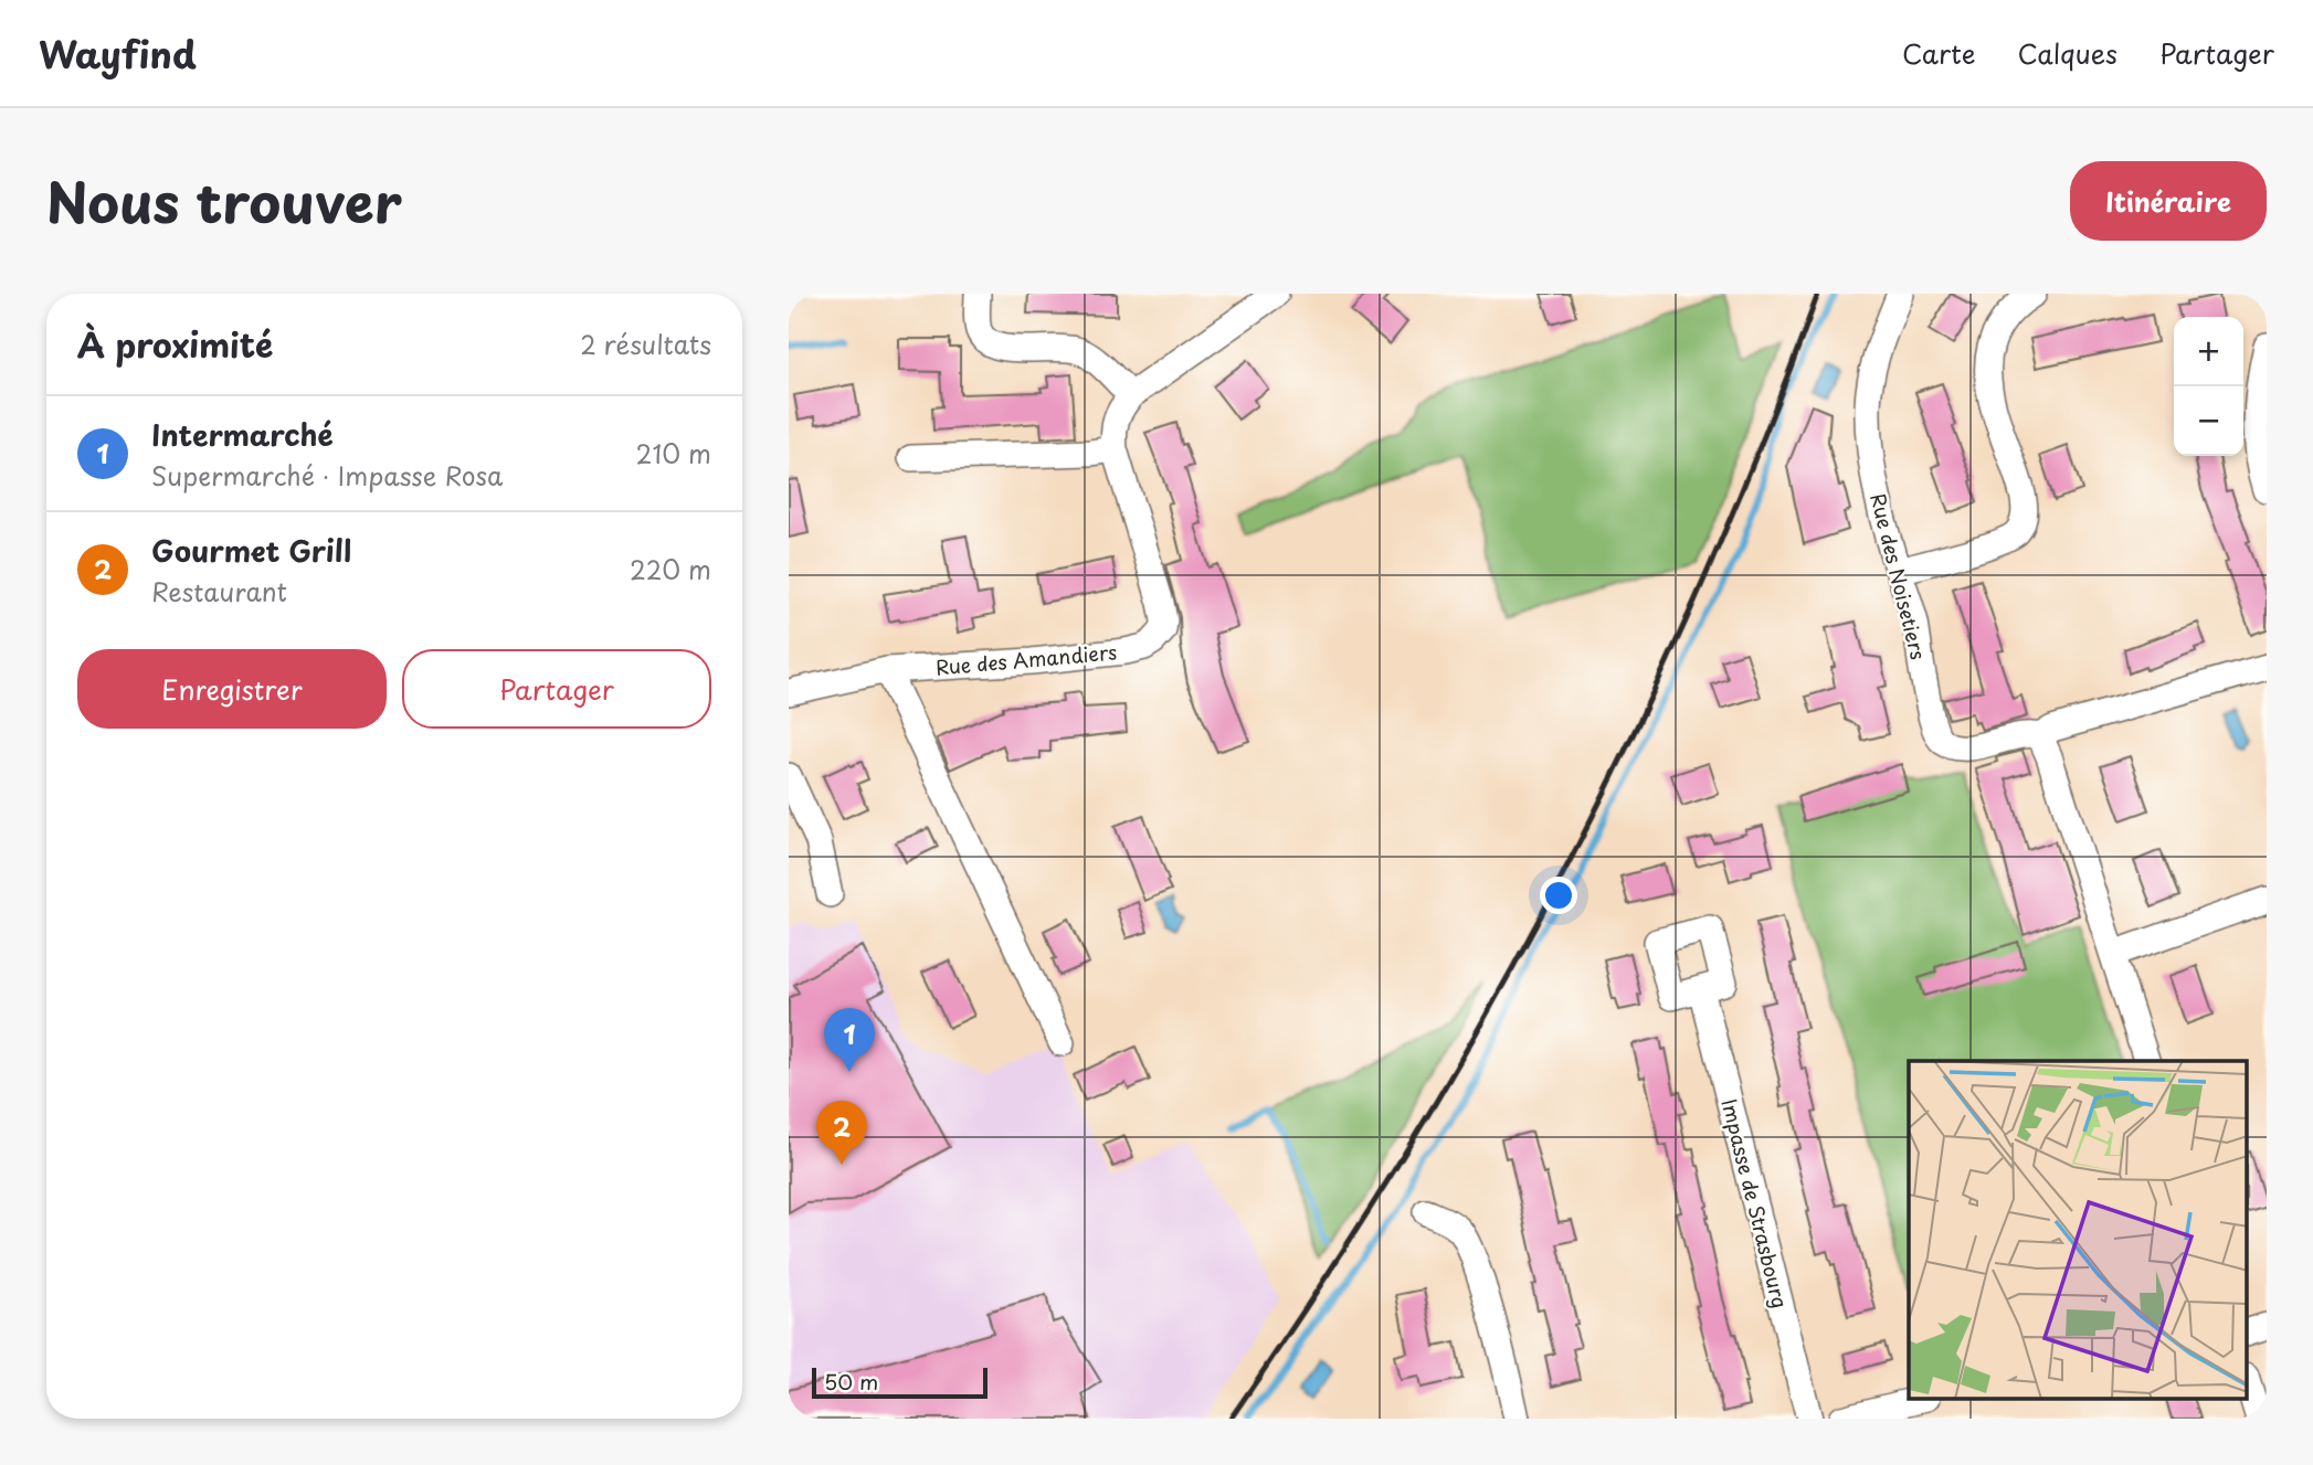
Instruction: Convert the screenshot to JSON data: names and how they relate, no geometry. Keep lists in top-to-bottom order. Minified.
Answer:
{"streets":{"street":["Rue des Noisetiers","Rue des Amandiers","Impasse de Strasbourg"]},"scale_bar":"50 m","page":{"header":"Wayfind","nav":["Carte","Calques","Partager"],"title":"Nous trouver","buttons":["Itinéraire",["Enregistrer","Partager"]],"heading":["À proximité","2 résultats"],"map_buttons":["+","−"],"list":[{"mark":"1","name":"Intermarché","note":"Supermarché · Impasse Rosa","value":"210 m"},{"mark":"2","name":"Gourmet Grill","note":"Restaurant","value":"220 m"}],"pins":["1","2"],"scale":"50 m"}}
